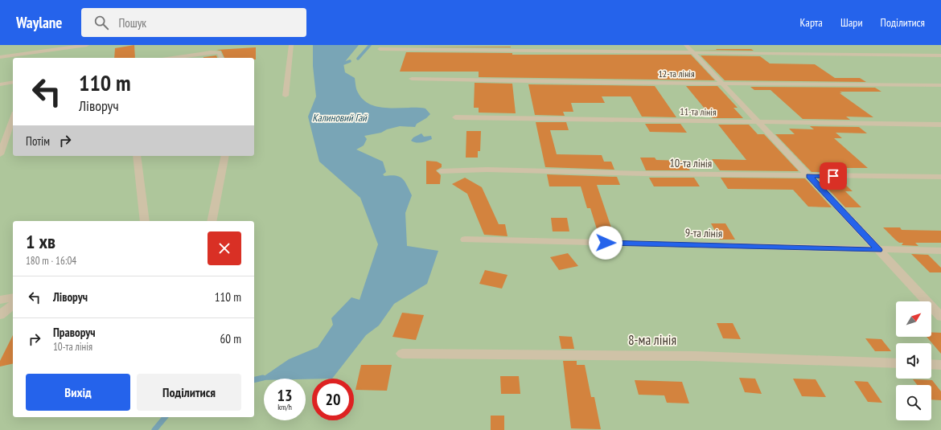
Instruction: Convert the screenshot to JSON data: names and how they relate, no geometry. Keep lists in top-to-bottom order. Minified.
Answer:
{"streets":{"lane":["12-та лінія","11-та лінія","10-та лінія","9-та лінія","8-ма лінія"]},"water":["Калиновий Гай"],"north":"top right","page":{"header":"Waylane","search":"Пошук","nav":["Карта","Шари","Поділитися"],"turn":["110 m","Ліворуч"],"then":"Потім","heading":["1 хв","180 m · 16:04"],"list":[{"name":"Ліворуч","value":"110 m"},{"name":"Праворуч","note":"10-та лінія","value":"60 m"}],"buttons":["Вихід","Поділитися"],"speed":"13 km/h","limit":"20"}}
